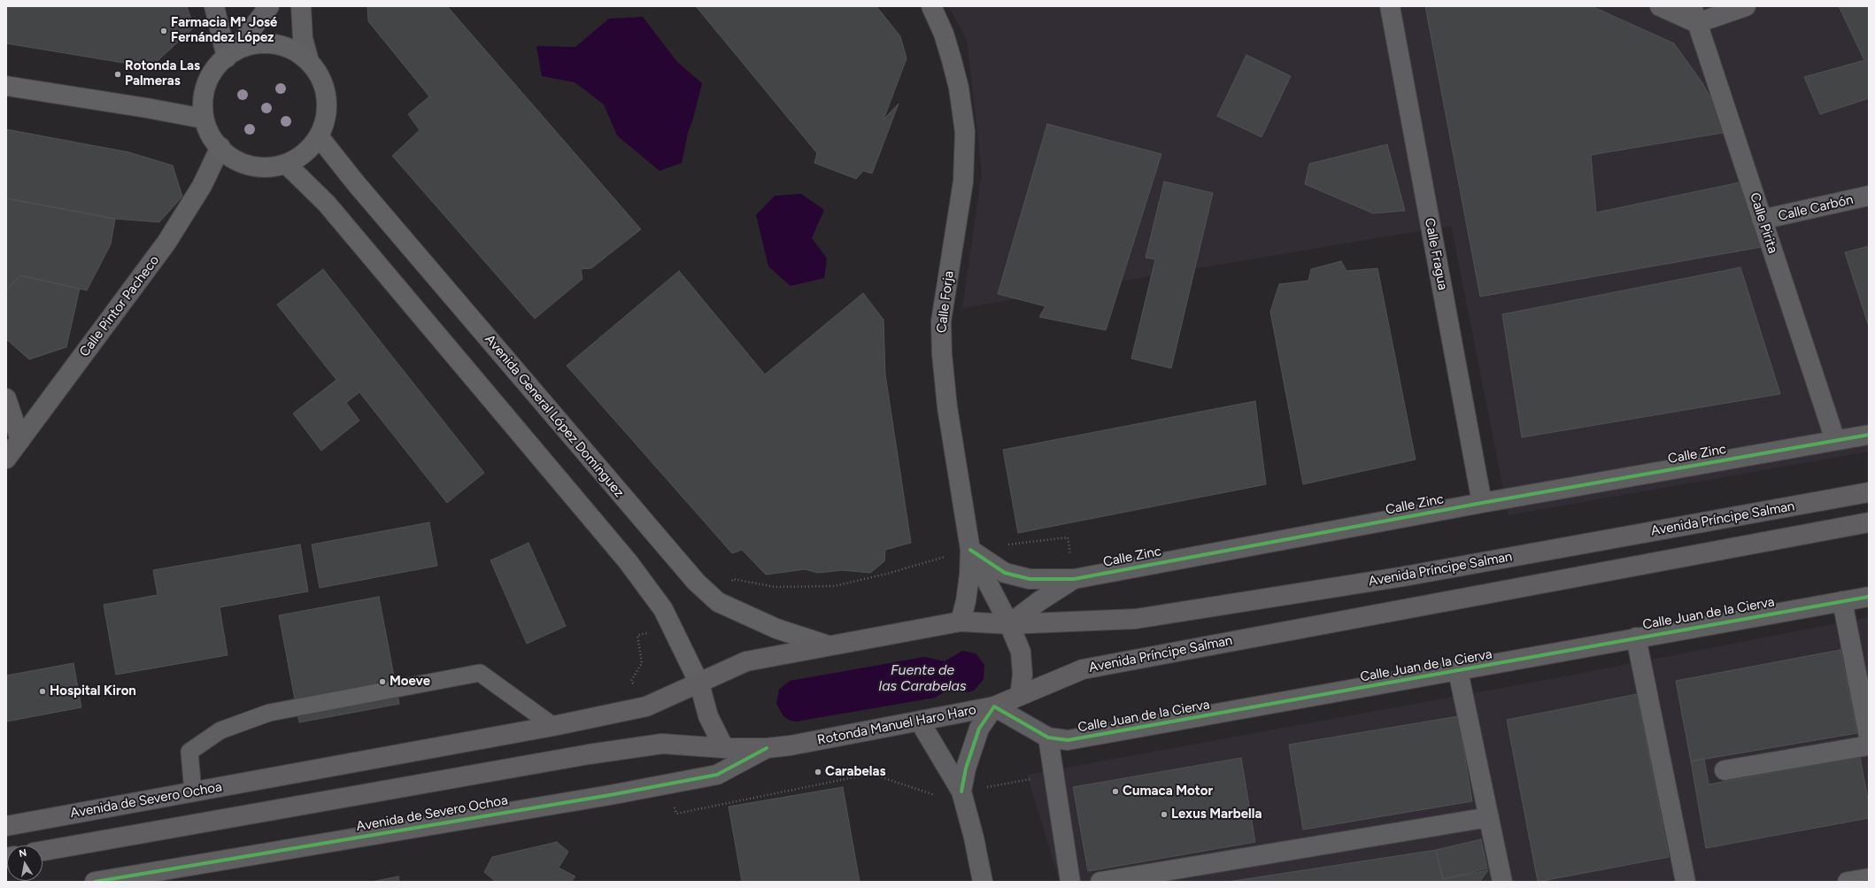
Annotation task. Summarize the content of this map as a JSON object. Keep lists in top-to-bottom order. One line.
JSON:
{"streets":{"main road":["Avenida General López Domínguez","Avenida Príncipe Salman","Rotonda Manuel Haro Haro","Avenida de Severo Ochoa"],"street":["Calle Carbón","Calle Pirita","Calle Fragua","Calle Forja","Calle Pintor Pacheco","Calle Zinc","Calle Juan de la Cierva"]},"crossings":[["Calle Carbón","Calle Pirita"],["Calle Pirita","Calle Zinc"],["Calle Fragua","Calle Zinc"],["Calle Forja","Calle Zinc"],["Calle Pintor Pacheco","Avenida General López Domínguez"],["Calle Zinc","Avenida Príncipe Salman"],["Avenida Príncipe Salman","Rotonda Manuel Haro Haro"],["Calle Juan de la Cierva","Rotonda Manuel Haro Haro"],["Rotonda Manuel Haro Haro","Avenida de Severo Ochoa"]],"water":["Fuente de las Carabelas"],"places":["Farmacia Mª José Fernández López","Rotonda Las Palmeras","Moeve","Hospital Kiron","Carabelas","Cumaca Motor","Lexus Marbella"],"north":"top"}
